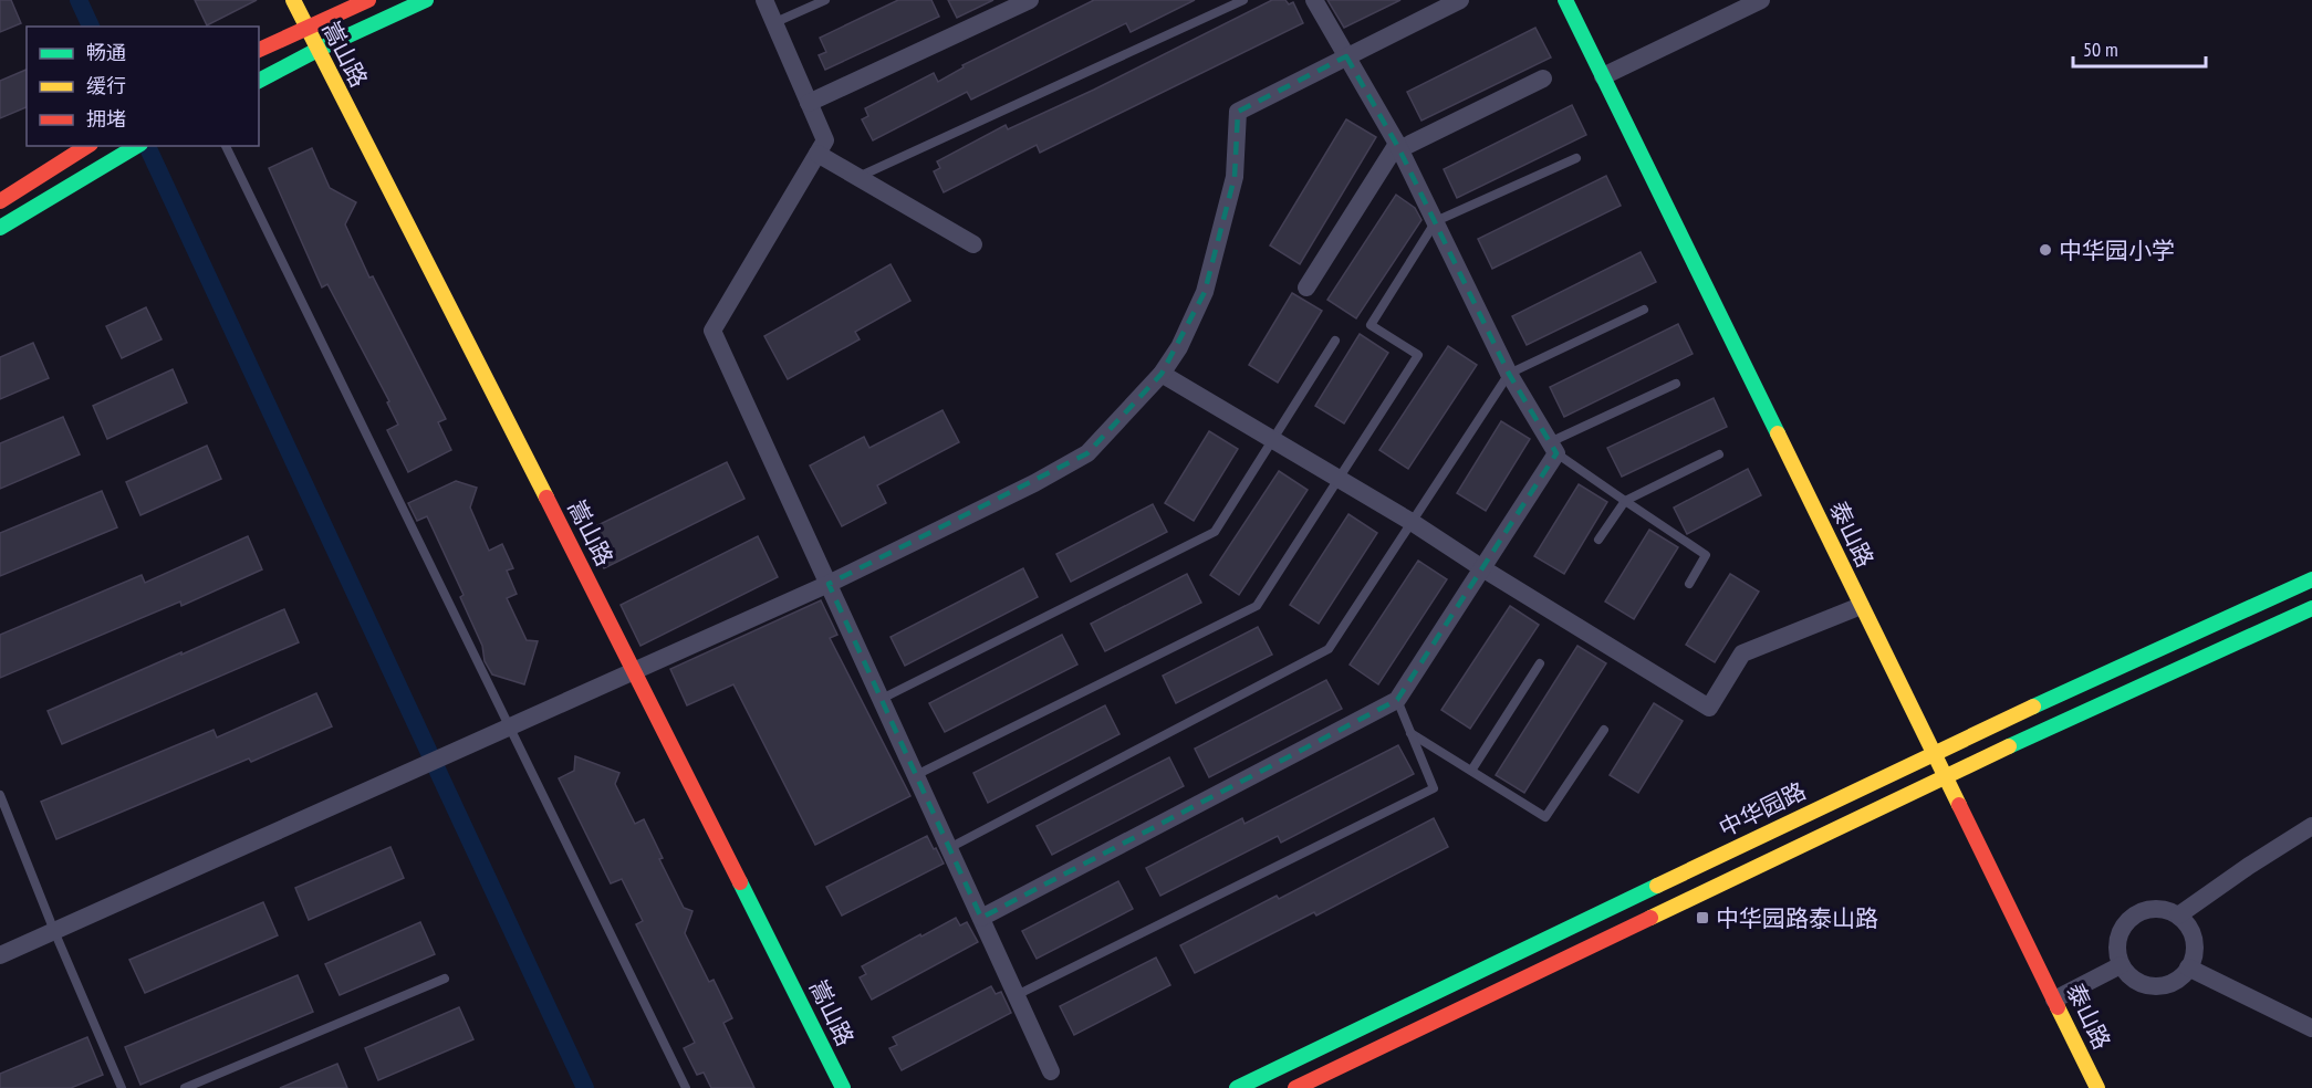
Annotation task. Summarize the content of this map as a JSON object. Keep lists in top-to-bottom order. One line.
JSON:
{"streets":{"street":["嵩山路","泰山路","中华园路"]},"crossings":[["泰山路","中华园路"]],"places":{"other":["中华园小学"],"transit":["中华园路泰山路"]},"legend":["畅通","缓行","拥堵"],"scale_bar":"50 m"}
